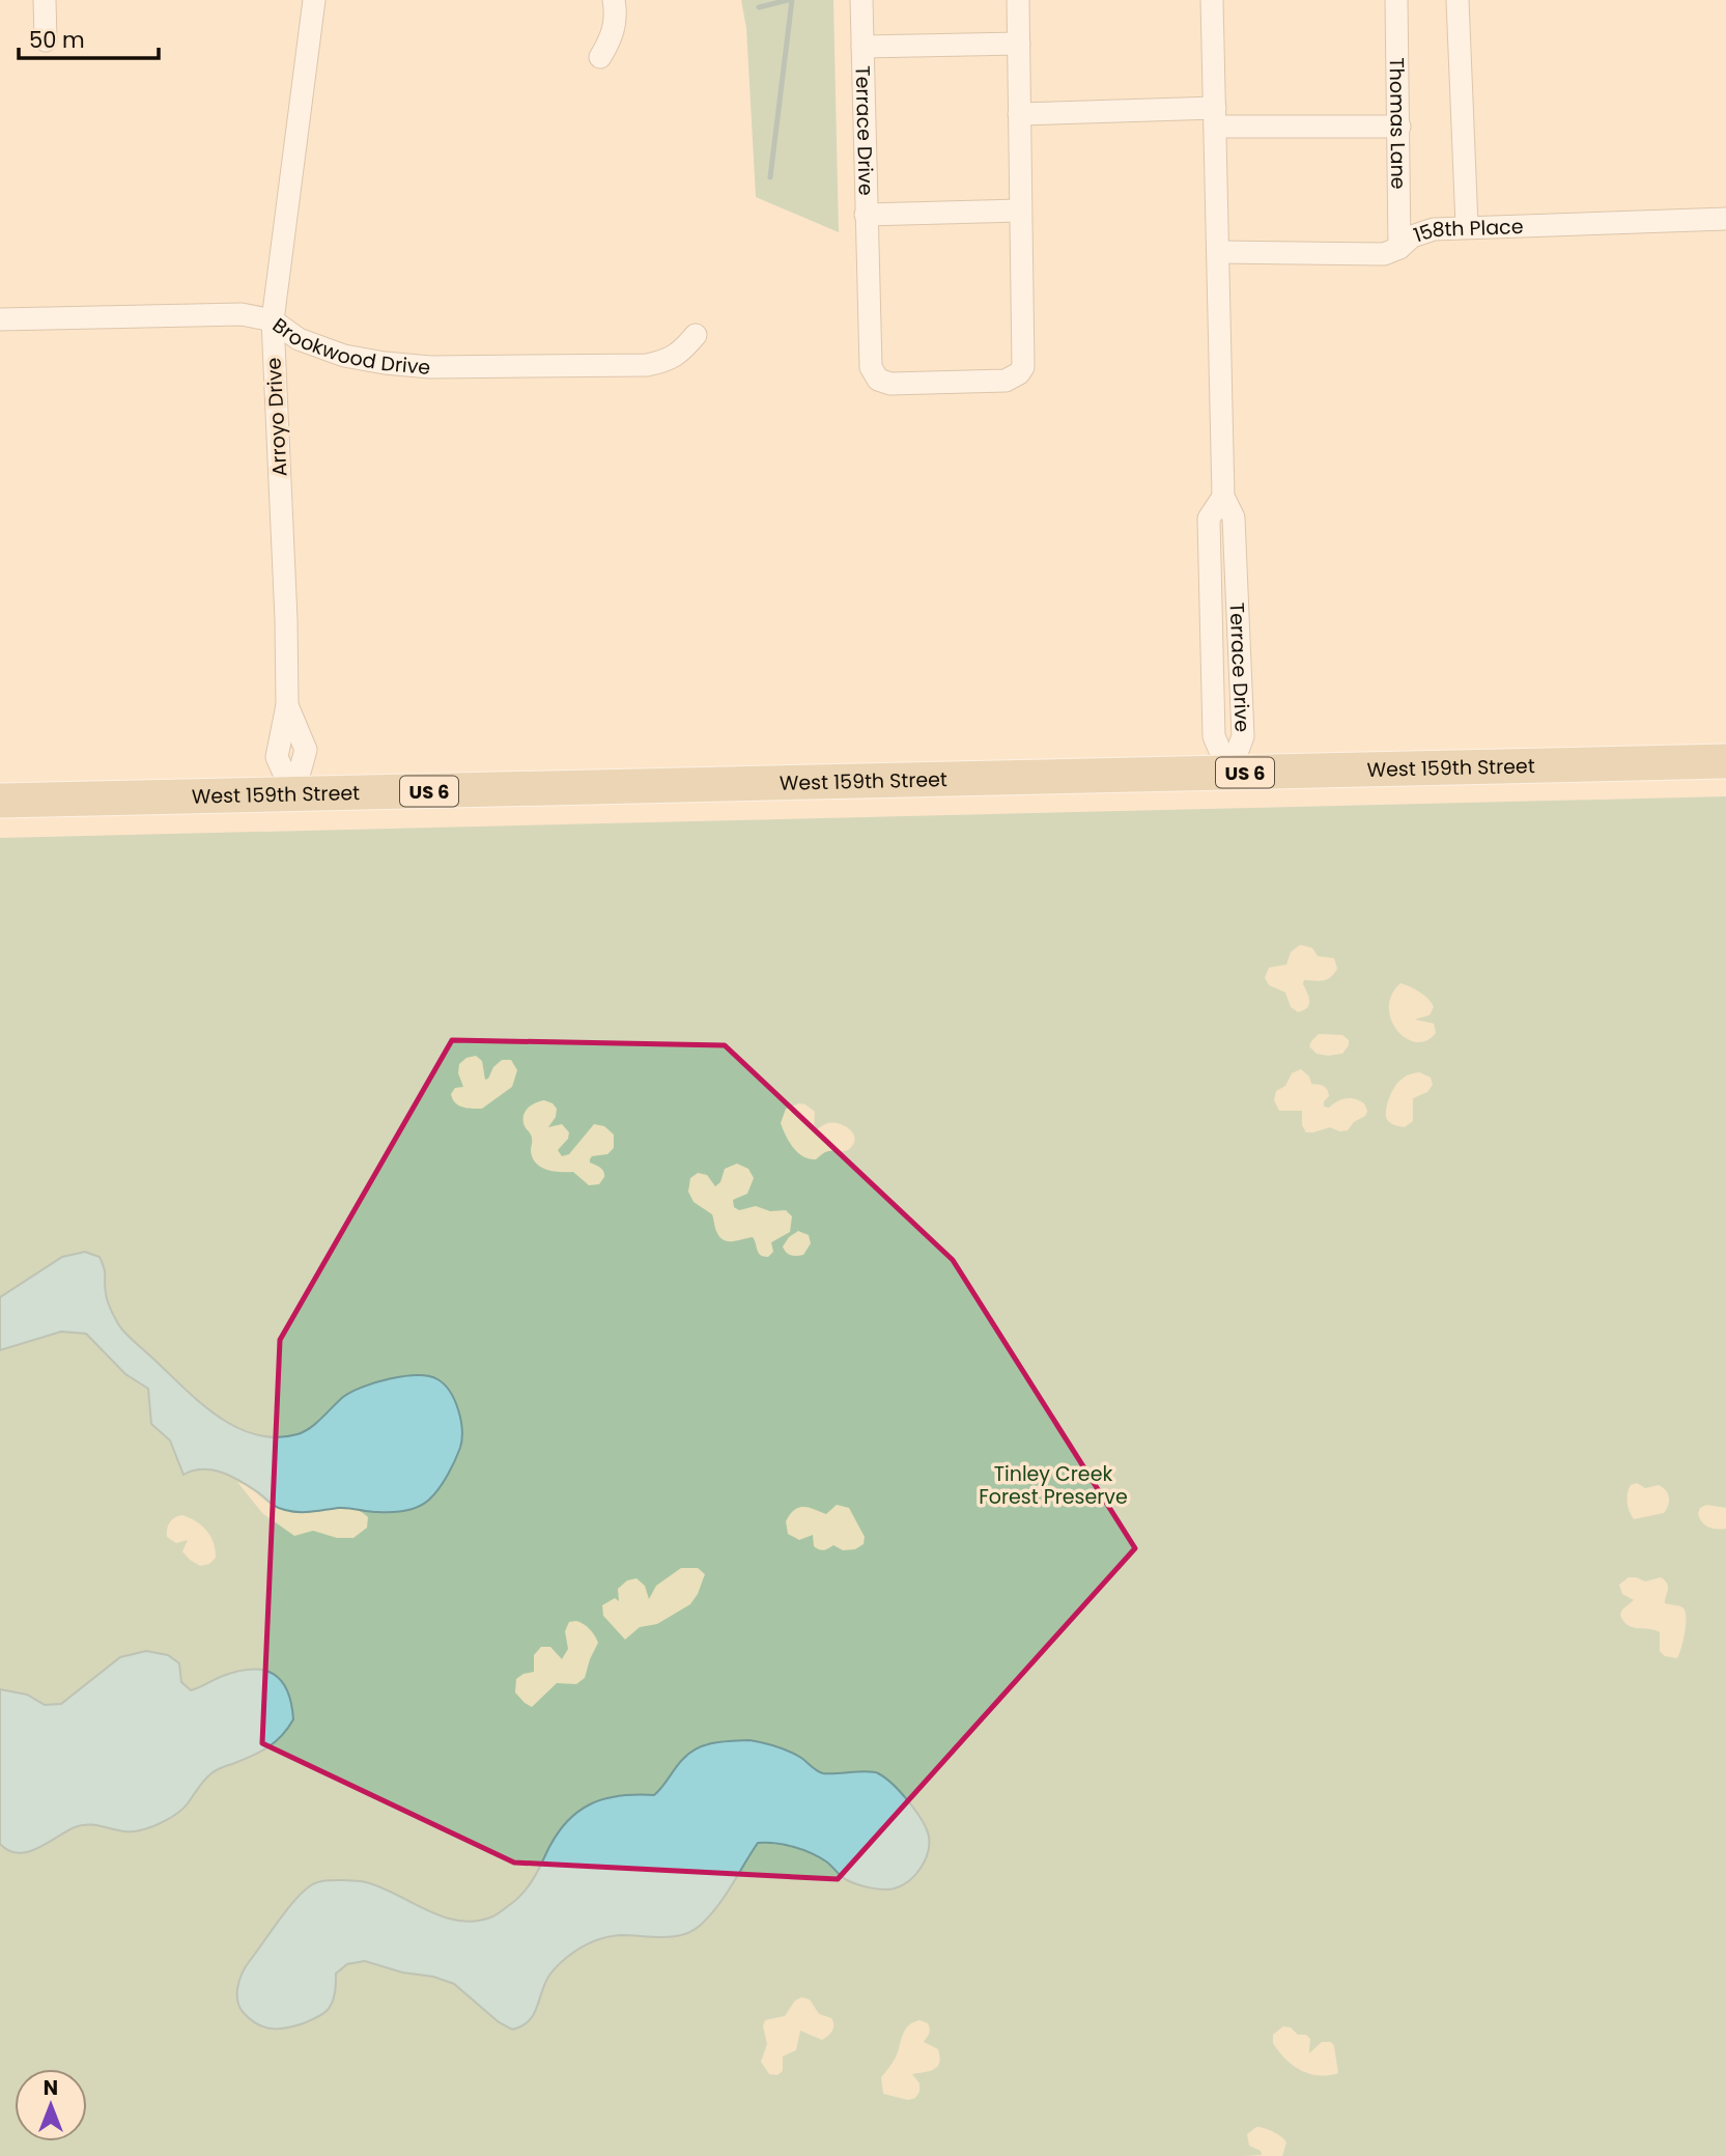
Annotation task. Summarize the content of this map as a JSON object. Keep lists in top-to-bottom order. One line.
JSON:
{"streets":{"main road":["West 159th Street","US 6"],"street":["Thomas Lane","Terrace Drive","158th Place","Brookwood Drive","Arroyo Drive"]},"crossings":[["Thomas Lane","158th Place"],["Terrace Drive","158th Place"],["Terrace Drive","West 159th Street"],["Brookwood Drive","Arroyo Drive"],["Arroyo Drive","West 159th Street"]],"parks":["Tinley Creek Forest Preserve"],"scale_bar":"50 m","north":"top"}
